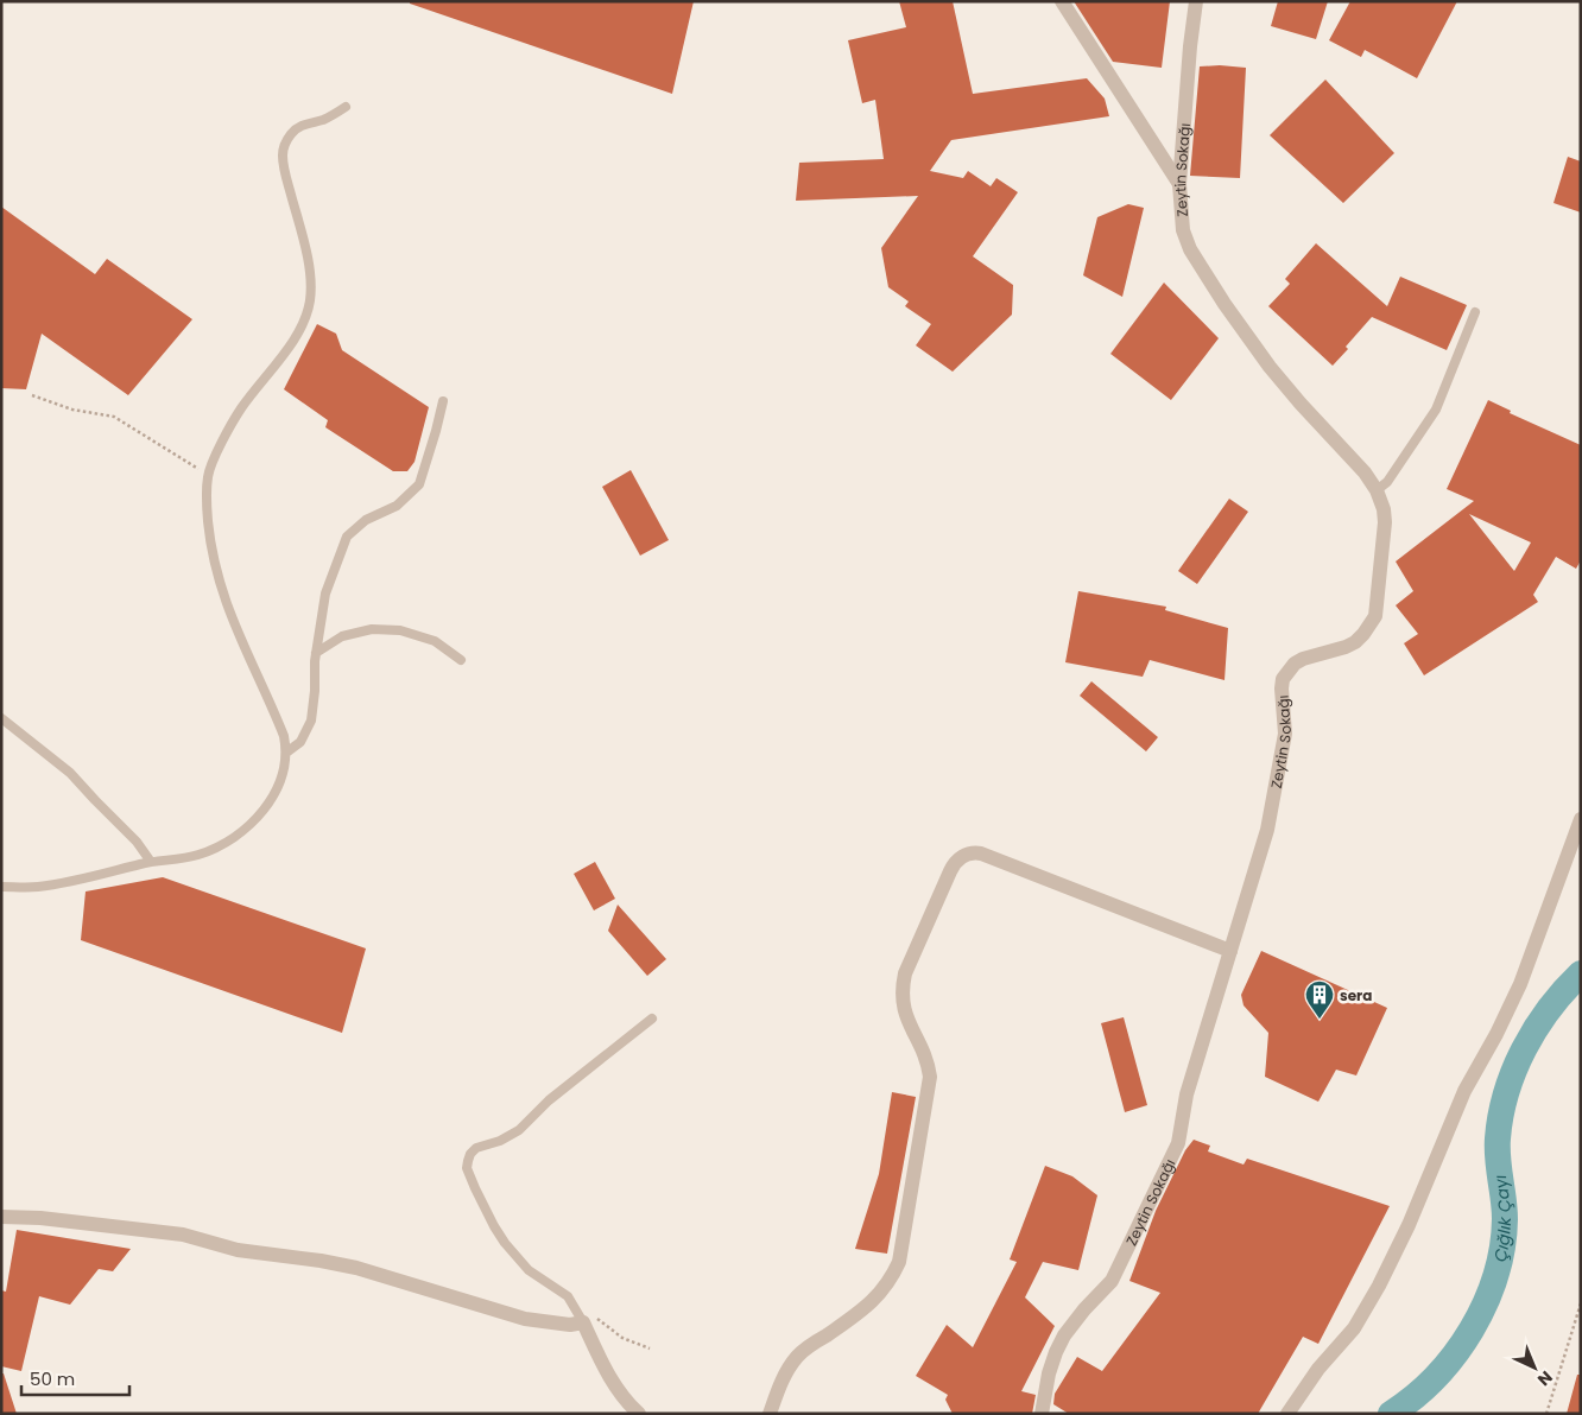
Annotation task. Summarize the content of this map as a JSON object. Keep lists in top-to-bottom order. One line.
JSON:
{"streets":{"street":["Zeytin Sokağı"]},"water":["Çığlık Çayı"],"places":{"building":["sera"]},"scale_bar":"50 m","north":"bottom right"}
